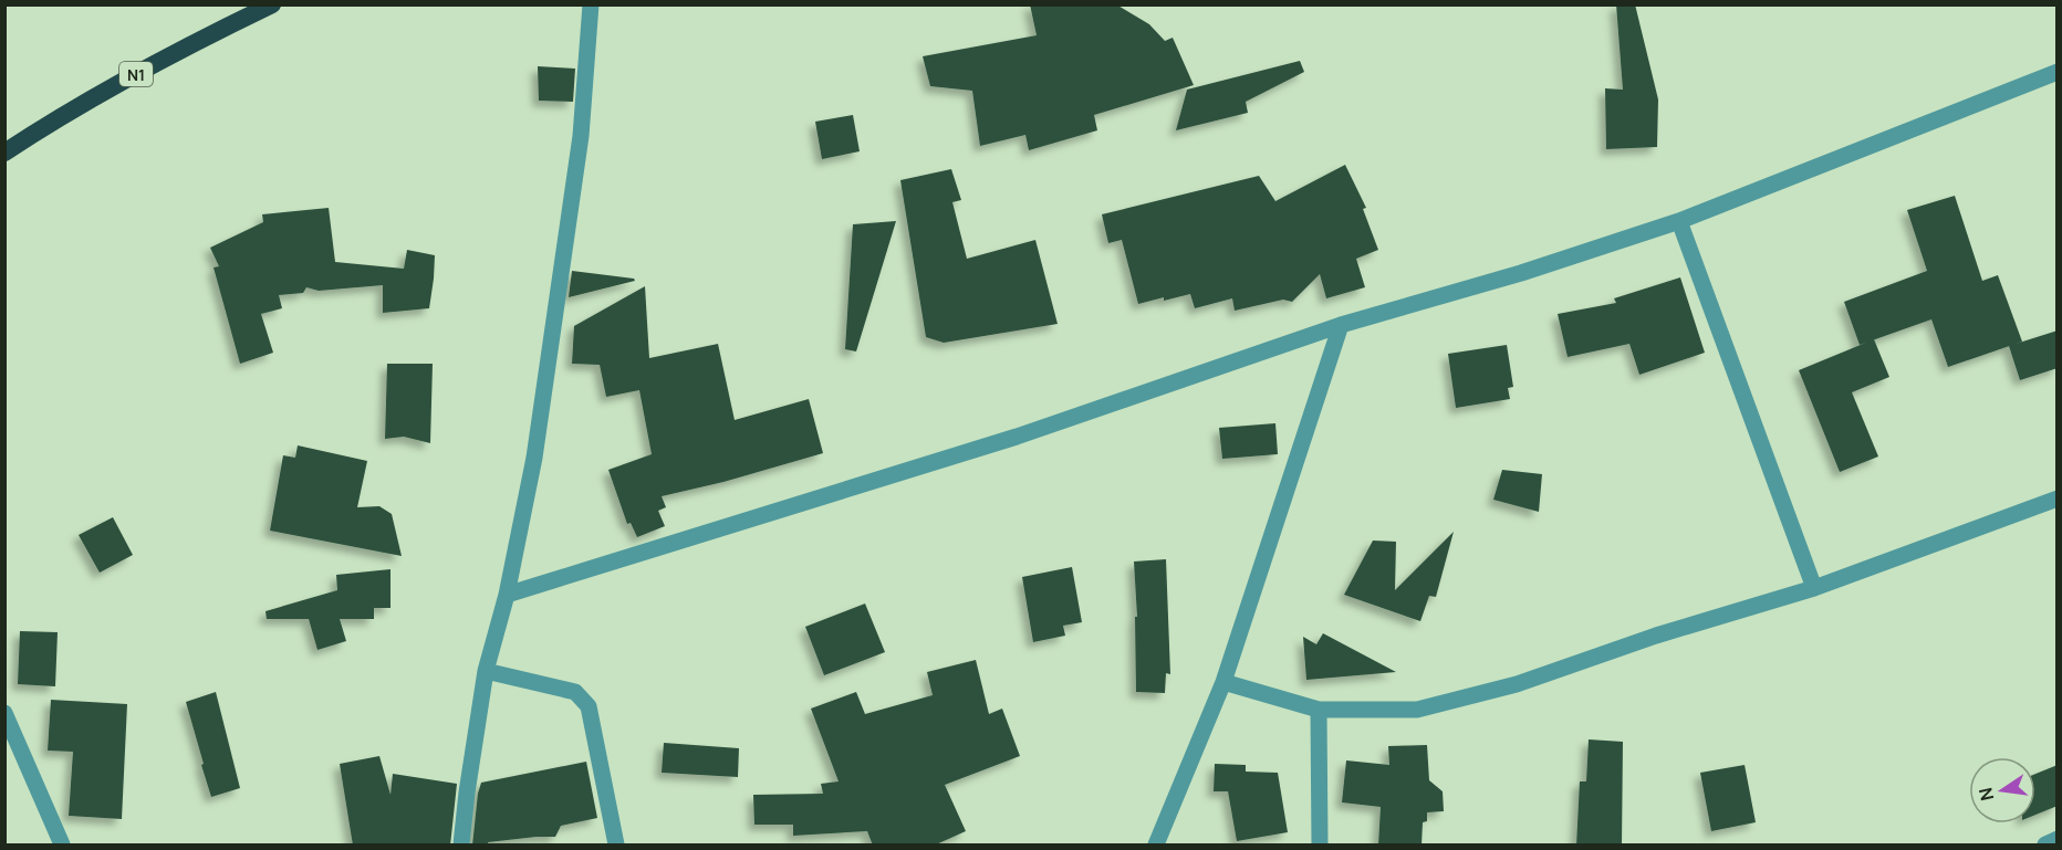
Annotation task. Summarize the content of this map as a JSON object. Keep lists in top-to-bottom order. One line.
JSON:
{"streets":{"highway":["N1"]},"north":"left"}
